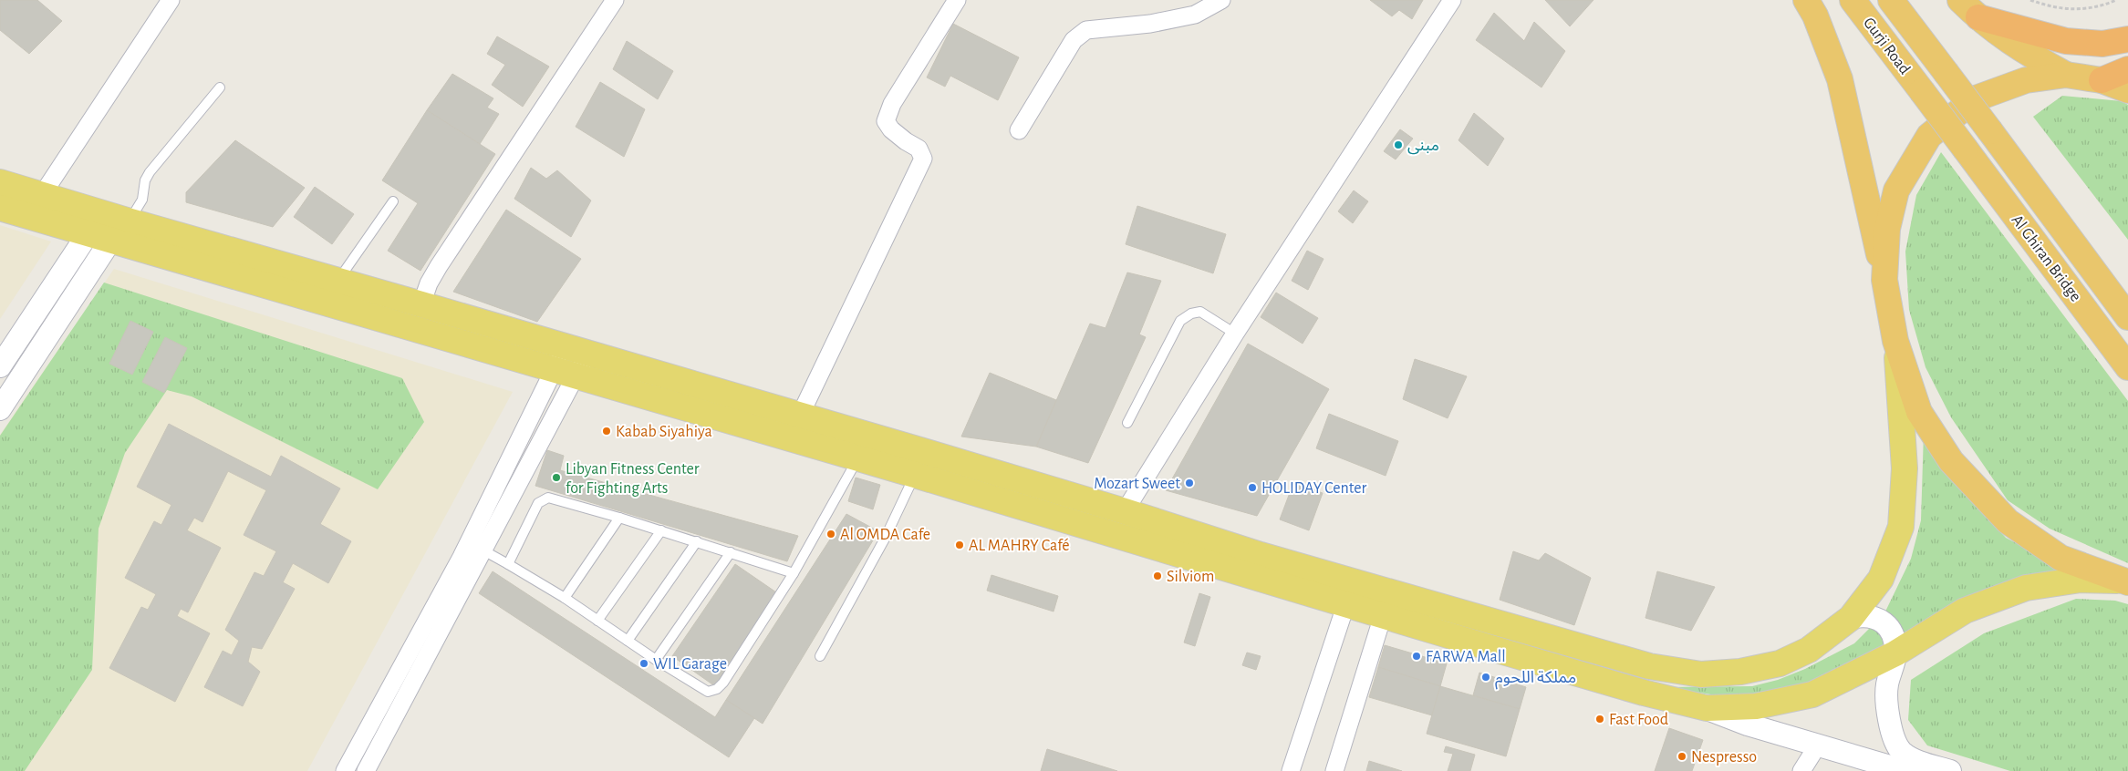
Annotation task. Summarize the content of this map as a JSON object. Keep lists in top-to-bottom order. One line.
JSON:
{"streets":{"highway":["Gurji Road","Al Ghiran Bridge"]},"crossings":[["Gurji Road","Al Ghiran Bridge"]],"places":["مبنى","Kabab Siyahiya","Libyan Fitness Center for Fighting Arts","Mozart Sweet","HOLIDAY Center","Al OMDA Cafe","AL MAHRY Café","Silviom","FARWA Mall","WIL Garage","مملكة اللحوم","Fast Food","Nespresso"]}
